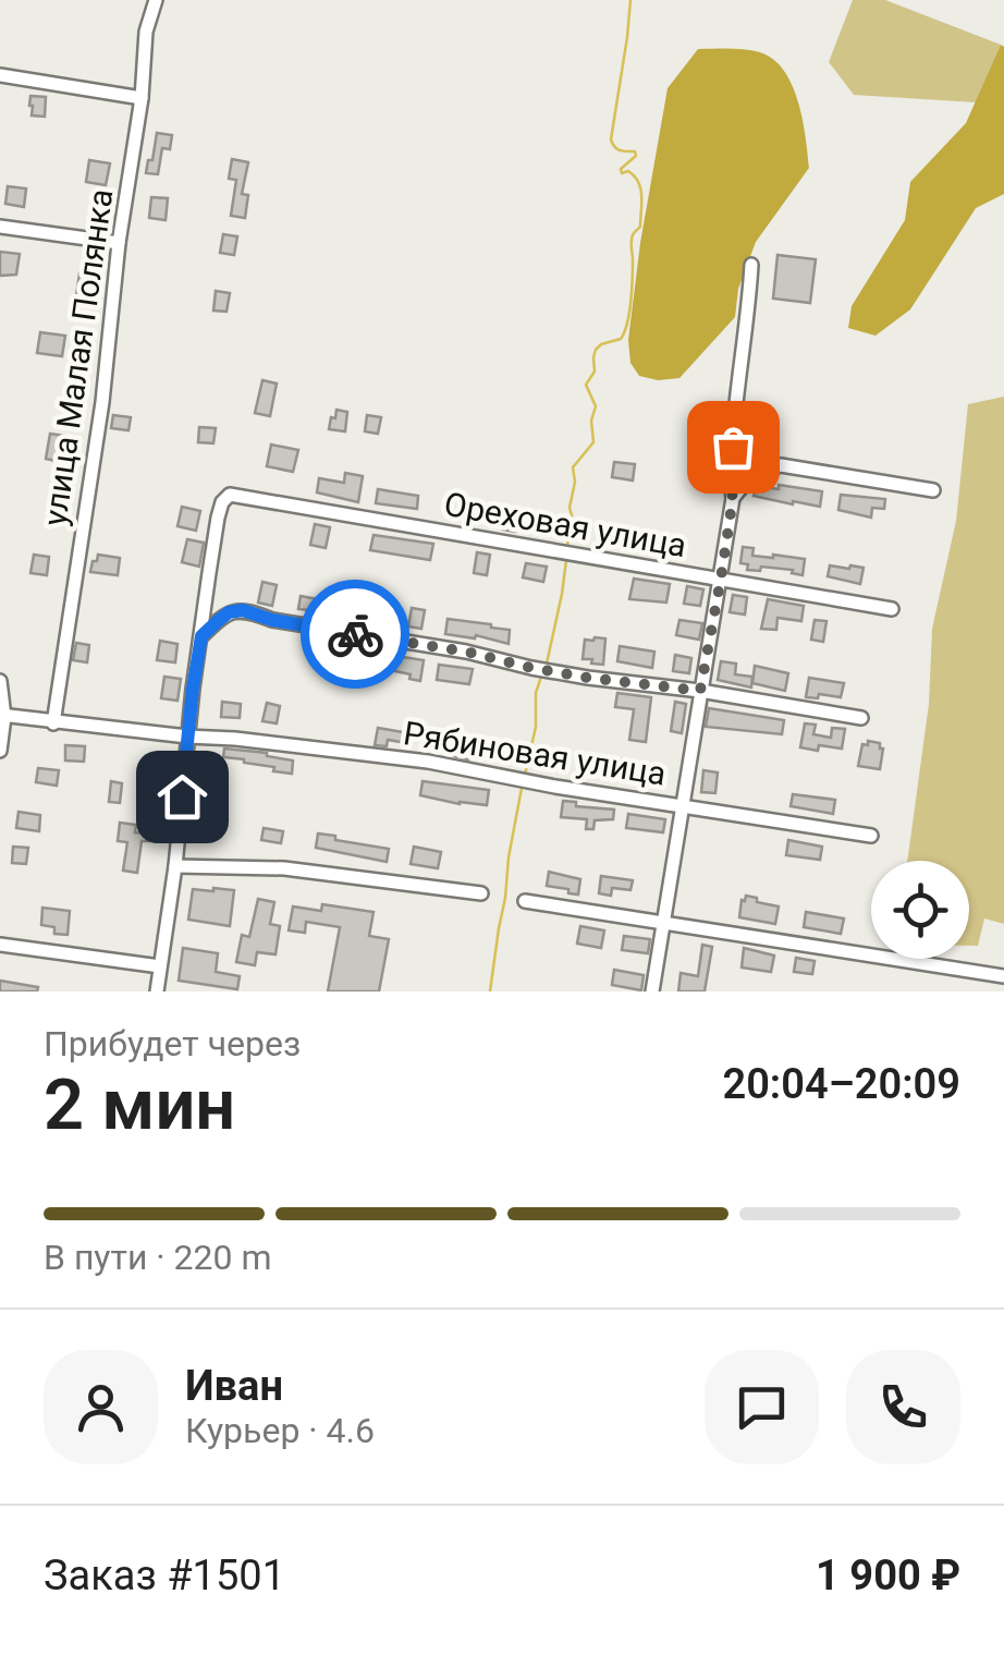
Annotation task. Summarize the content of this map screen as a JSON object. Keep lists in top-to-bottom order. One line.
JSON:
{"streets":{"street":["улица Малая Полянка","Ореховая улица","Рябиновая улица"]},"crossings":[["улица Малая Полянка","Рябиновая улица"]],"page":{"heading":["2 мин","Прибудет через","20:04–20:09"],"panel":["Иван","Курьер · 4.6","Заказ #1501","1 900 ₽"],"bar":"В пути · 220 m"}}
